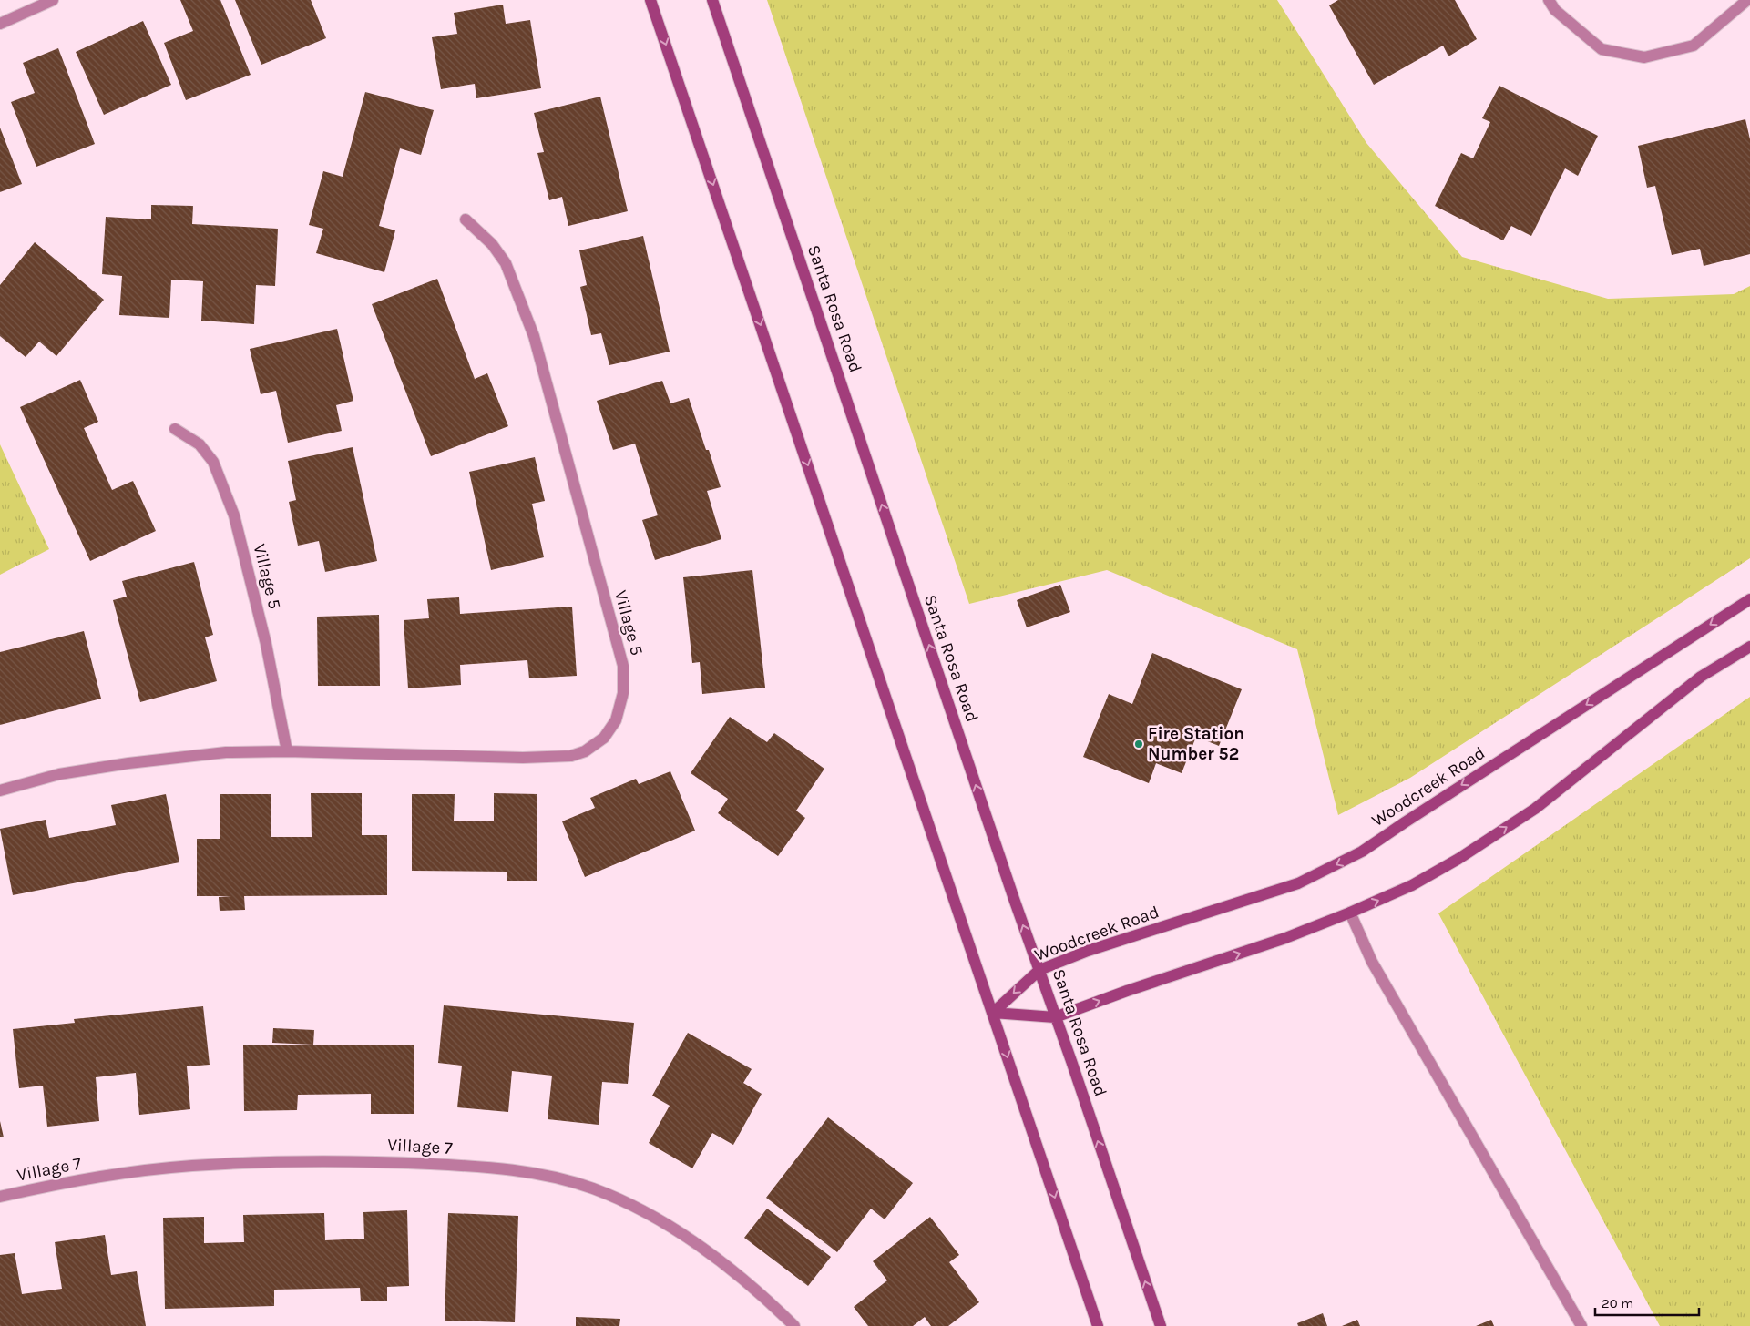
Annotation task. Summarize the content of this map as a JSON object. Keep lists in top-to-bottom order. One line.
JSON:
{"streets":{"main road":["Santa Rosa Road","Woodcreek Road"],"street":["Village 5","Village 7"]},"crossings":[["Santa Rosa Road","Woodcreek Road"]],"places":["Fire Station Number 52"],"scale_bar":"20 m"}
